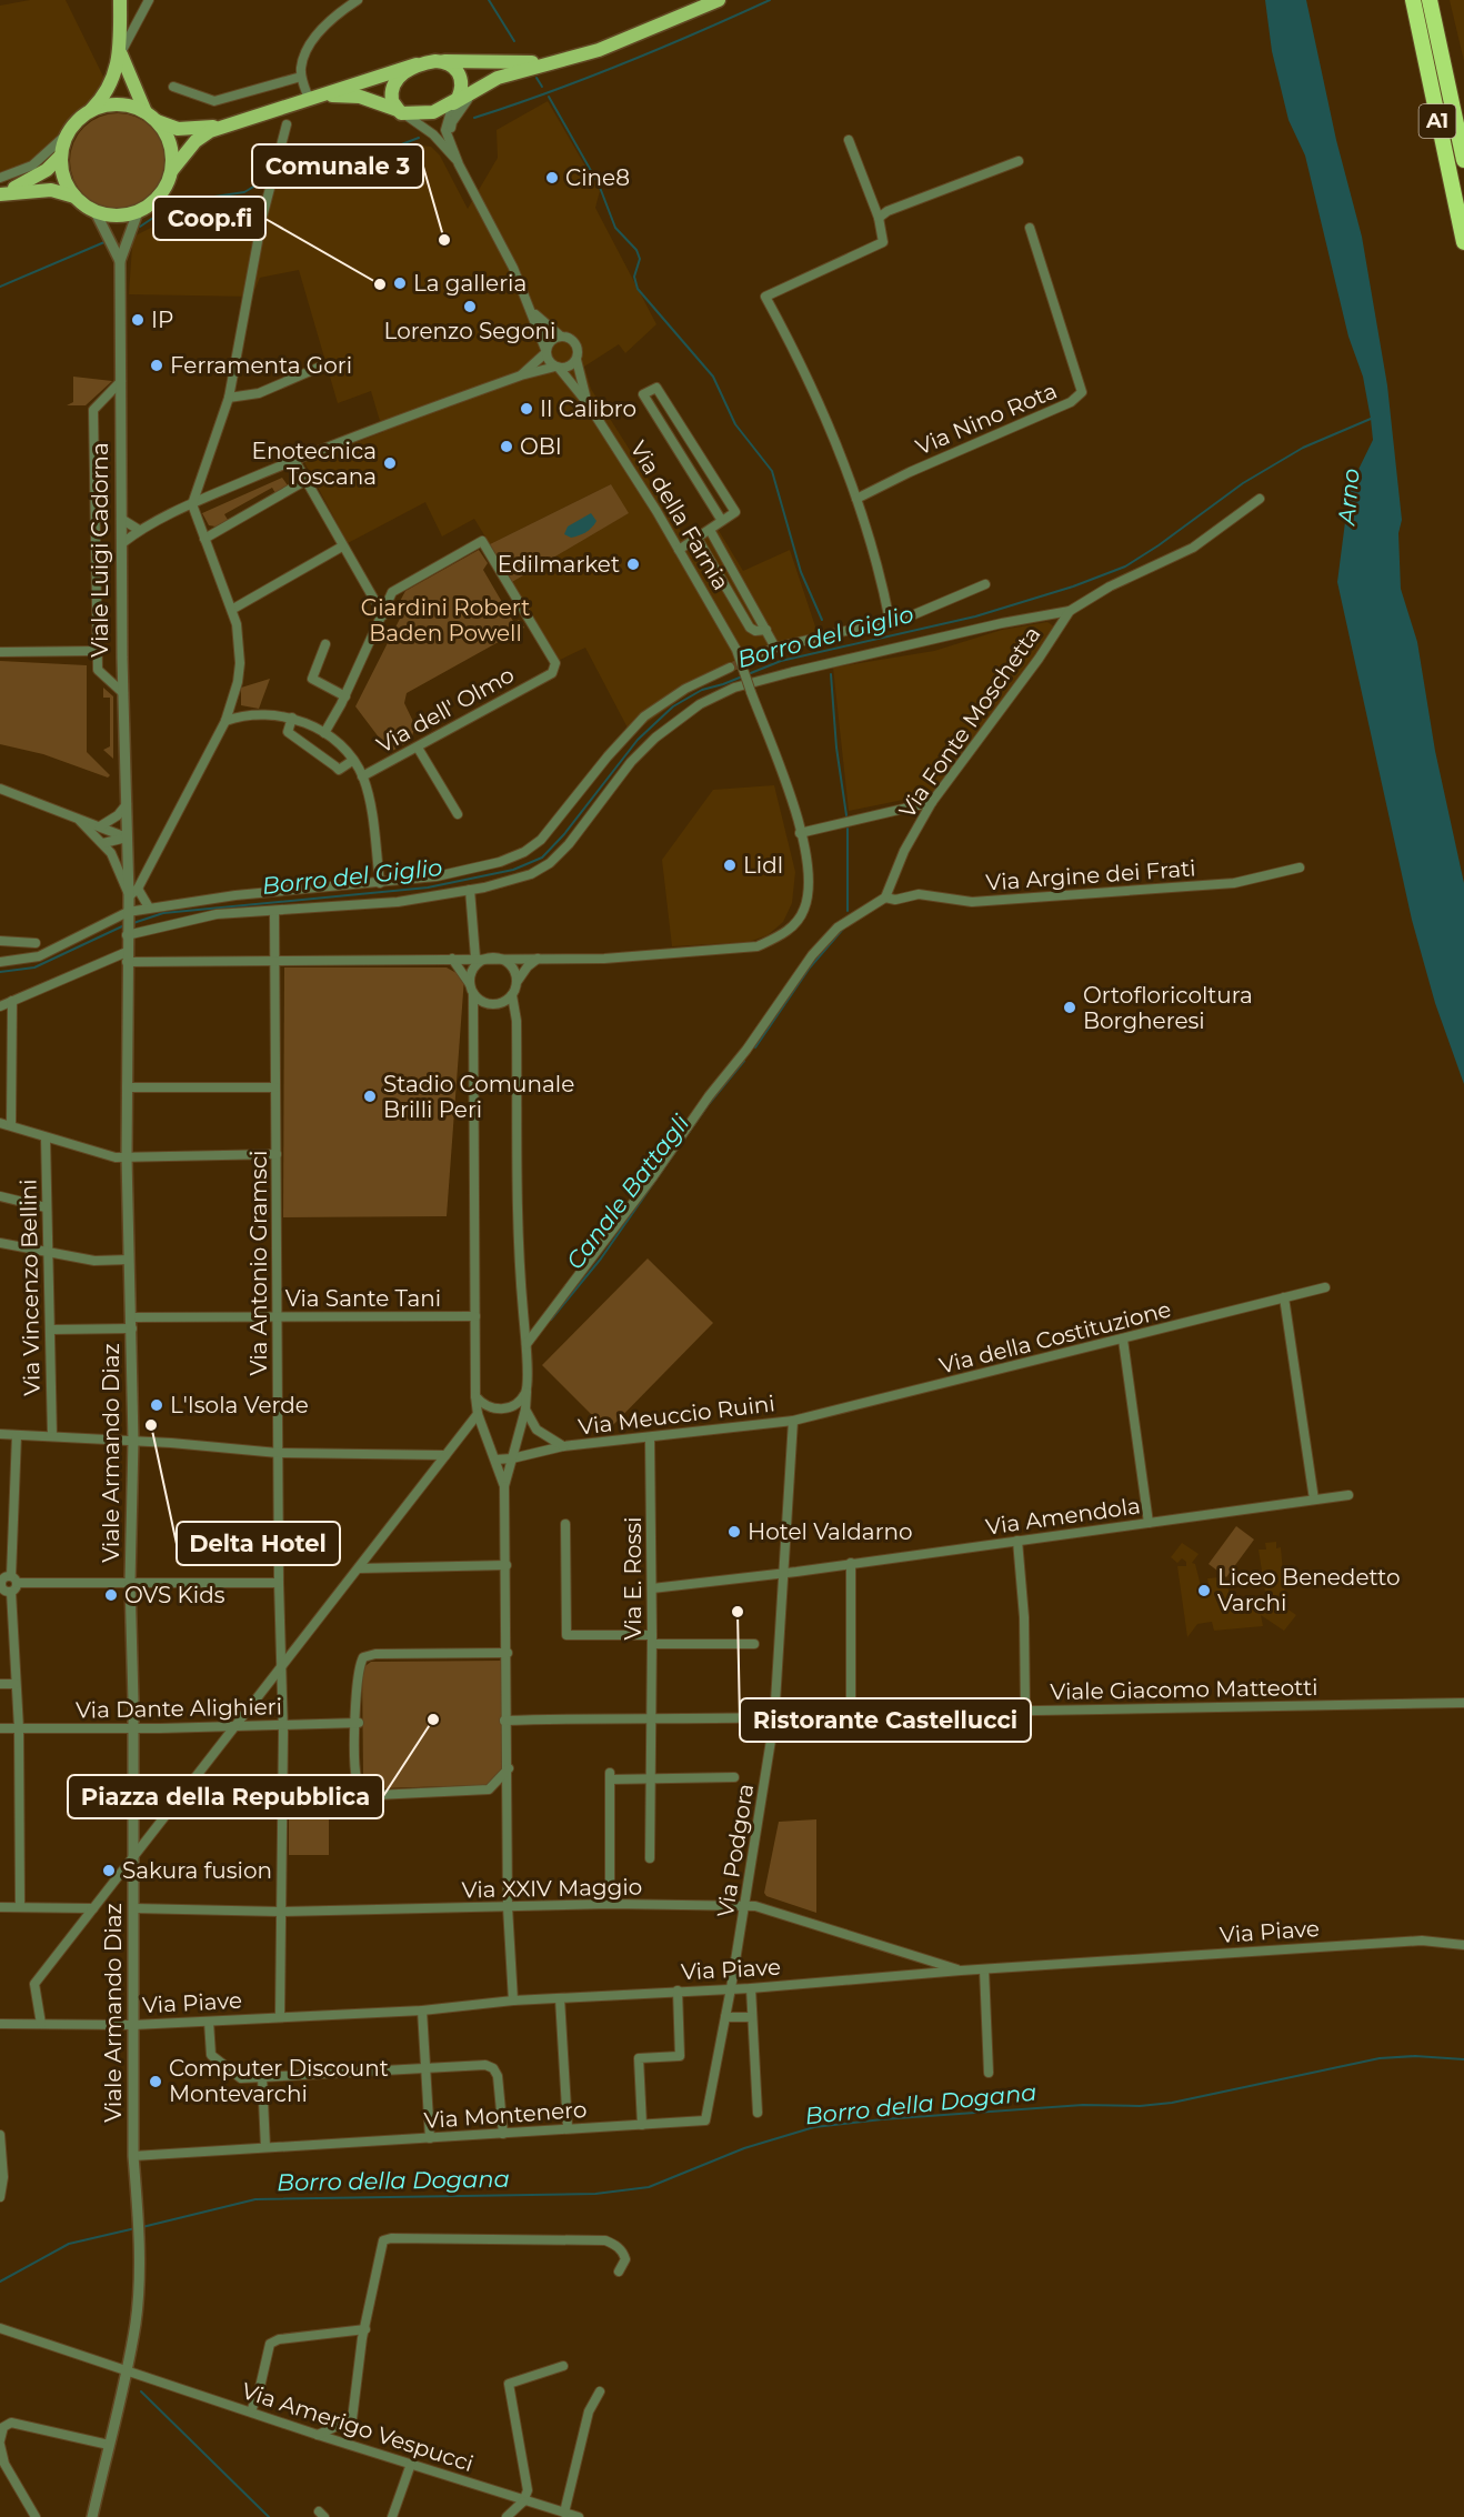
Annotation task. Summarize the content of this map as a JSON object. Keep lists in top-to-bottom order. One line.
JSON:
{"streets":{"highway":["A1"],"street":["Via Nino Rota","Via della Farnia","Viale Luigi Cadorna","Via dell' Olmo","Via Fonte Moschetta","Via Argine dei Frati","Via Antonio Gramsci","Via Vincenzo Bellini","Via Sante Tani","Via della Costituzione","Via Meuccio Ruini","Viale Armando Diaz","Via Amendola","Via E. Rossi","Viale Giacomo Matteotti","Via Dante Alighieri","Via Podgora","Via XXIV Maggio","Via Piave","Via Montenero","Via Amerigo Vespucci"]},"crossings":[["Via della Farnia","Via Antonio Gramsci"],["Via della Farnia","Viale Armando Diaz"],["Viale Luigi Cadorna","Viale Armando Diaz"],["Via Fonte Moschetta","Via Argine dei Frati"],["Via Antonio Gramsci","Via Sante Tani"],["Via Antonio Gramsci","Via Dante Alighieri"],["Via Antonio Gramsci","Via XXIV Maggio"],["Via Antonio Gramsci","Via Piave"],["Via Vincenzo Bellini","Via Sante Tani"],["Via Sante Tani","Viale Armando Diaz"],["Via della Costituzione","Via Meuccio Ruini"],["Via della Costituzione","Via Podgora"],["Via Meuccio Ruini","Via E. Rossi"],["Via Meuccio Ruini","Via Podgora"],["Viale Armando Diaz","Via Dante Alighieri"],["Viale Armando Diaz","Via XXIV Maggio"],["Viale Armando Diaz","Via Piave"],["Viale Armando Diaz","Via Montenero"],["Viale Armando Diaz","Via Amerigo Vespucci"],["Via Amendola","Via E. Rossi"],["Via Amendola","Via Podgora"],["Via E. Rossi","Viale Giacomo Matteotti"],["Viale Giacomo Matteotti","Via Podgora"],["Via Podgora","Via XXIV Maggio"],["Via Podgora","Via Piave"],["Via Podgora","Via Montenero"],["Via XXIV Maggio","Via Piave"],["Via Piave","Via Montenero"]],"water":["Arno","Borro del Giglio","Canale Battagli","Borro della Dogana"],"parks":["Giardini Robert Baden Powell"],"places":["Cine8","Comunale 3","La galleria","Coop.fi","Lorenzo Segoni","IP","Ferramenta Gori","Il Calibro","OBI","Enotecnica Toscana","Edilmarket","Lidl","Ortofloricoltura Borgheresi","Stadio Comunale Brilli Peri","L'Isola Verde","Delta Hotel","Hotel Valdarno","Liceo Benedetto Varchi","OVS Kids","Ristorante Castellucci","Piazza della Repubblica","Sakura fusion","Computer Discount Montevarchi"]}
